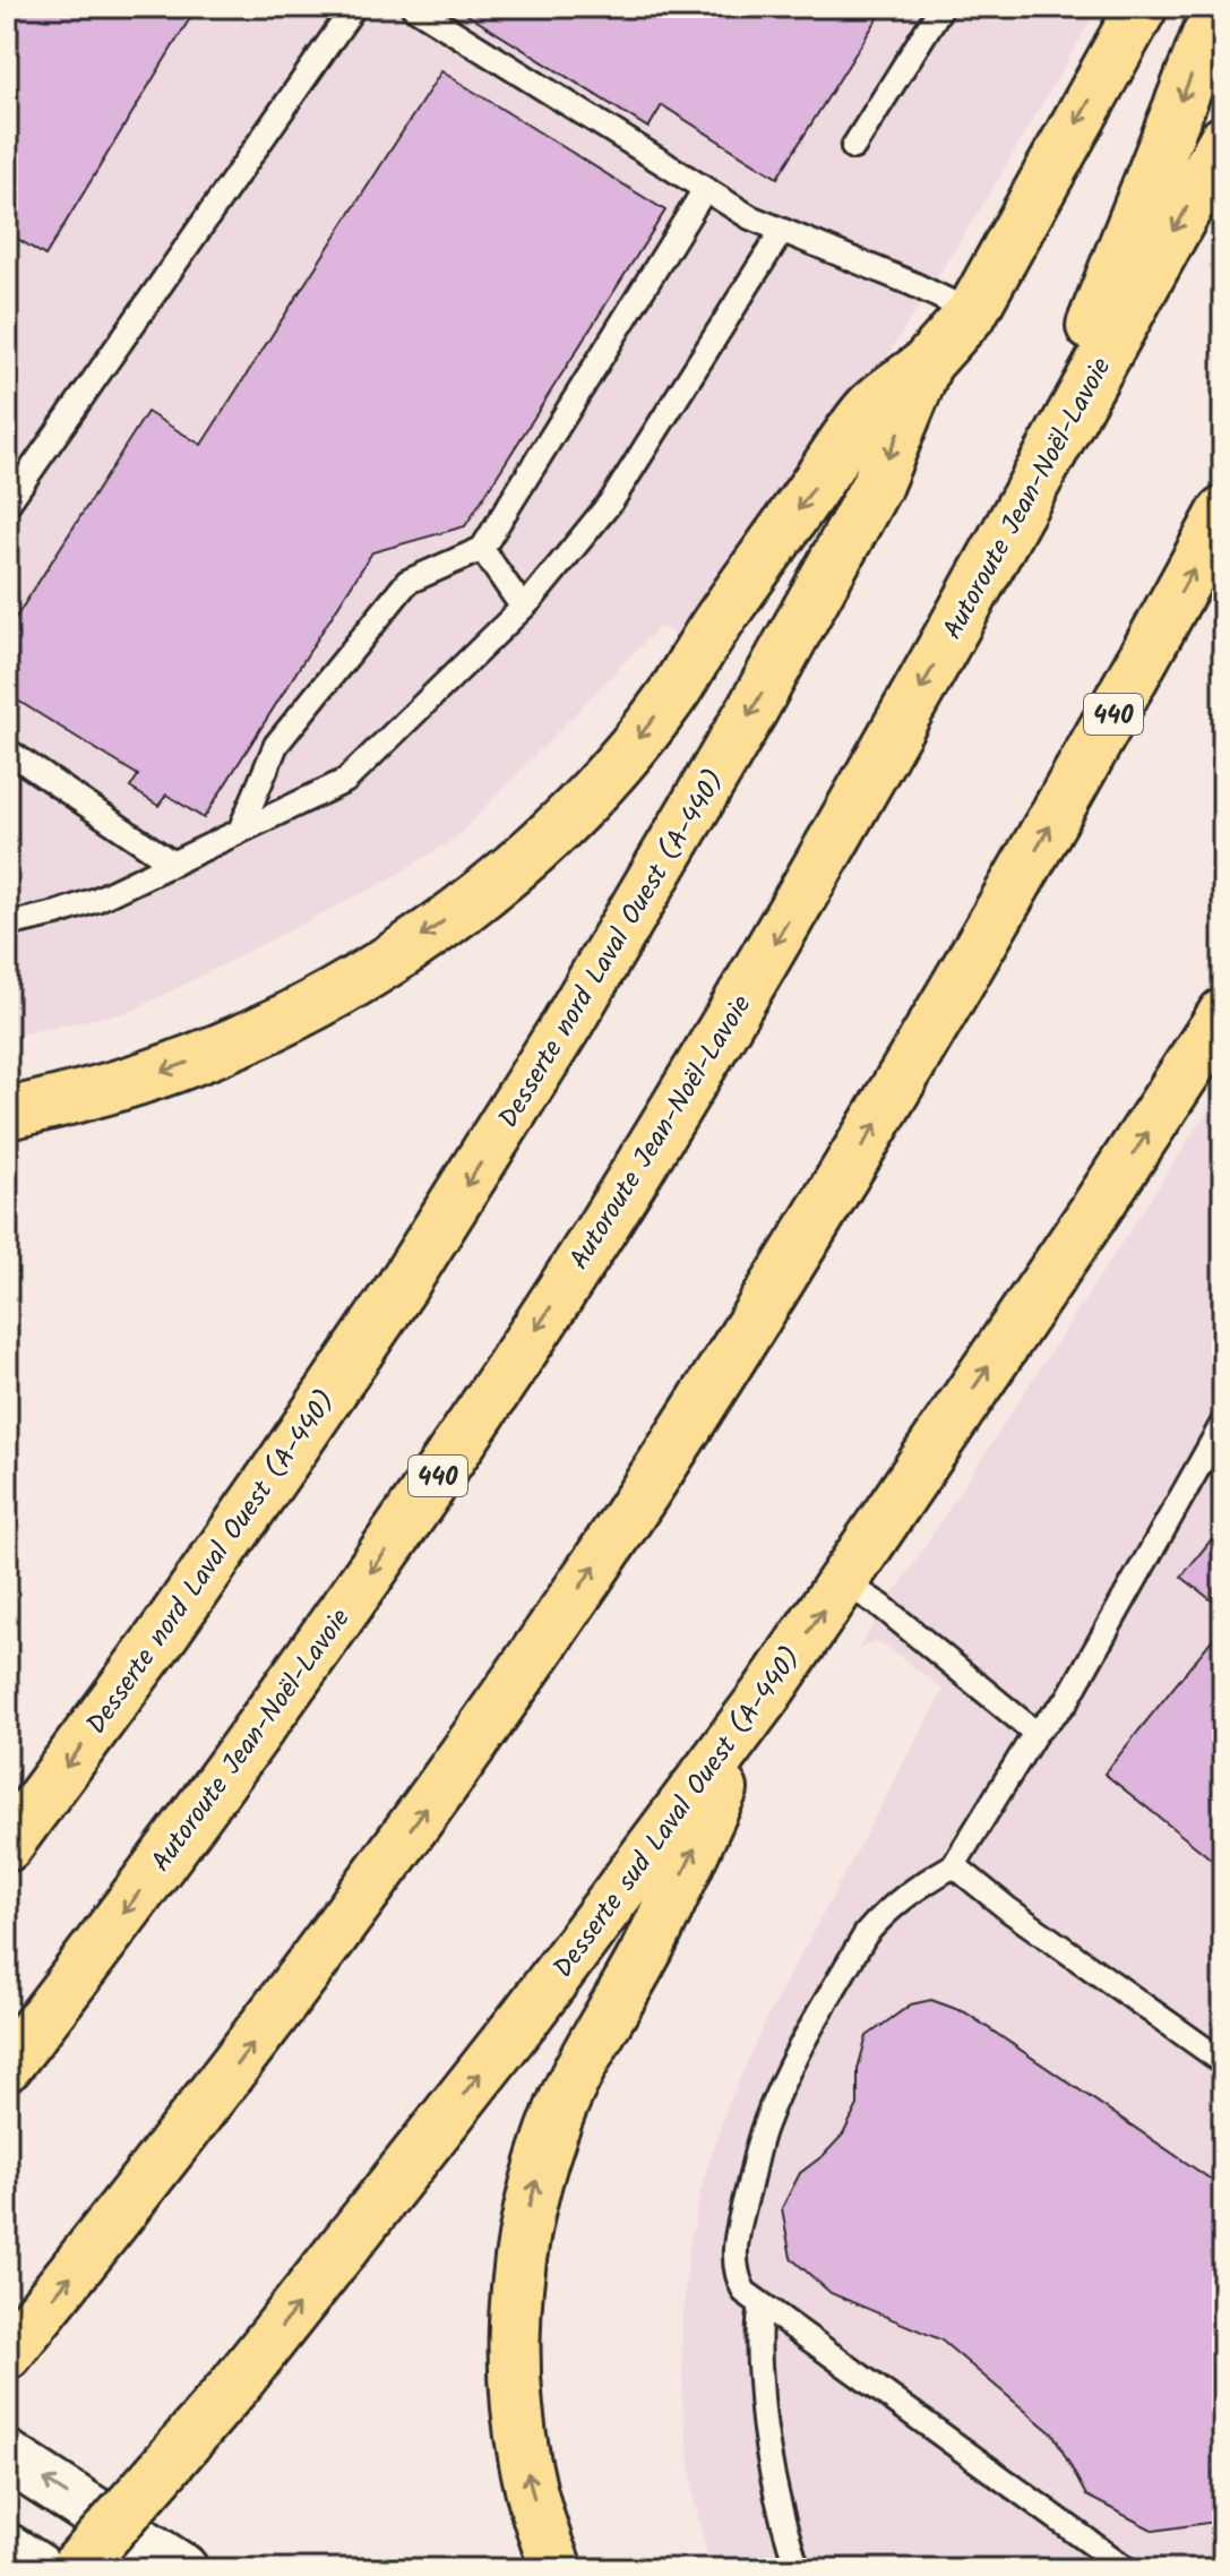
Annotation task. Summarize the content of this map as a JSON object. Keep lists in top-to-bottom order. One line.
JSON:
{"streets":{"main road":["Autoroute Jean-Noël-Lavoie","440","Desserte nord Laval Ouest (A-440)","Desserte sud Laval Ouest (A-440)"]}}
